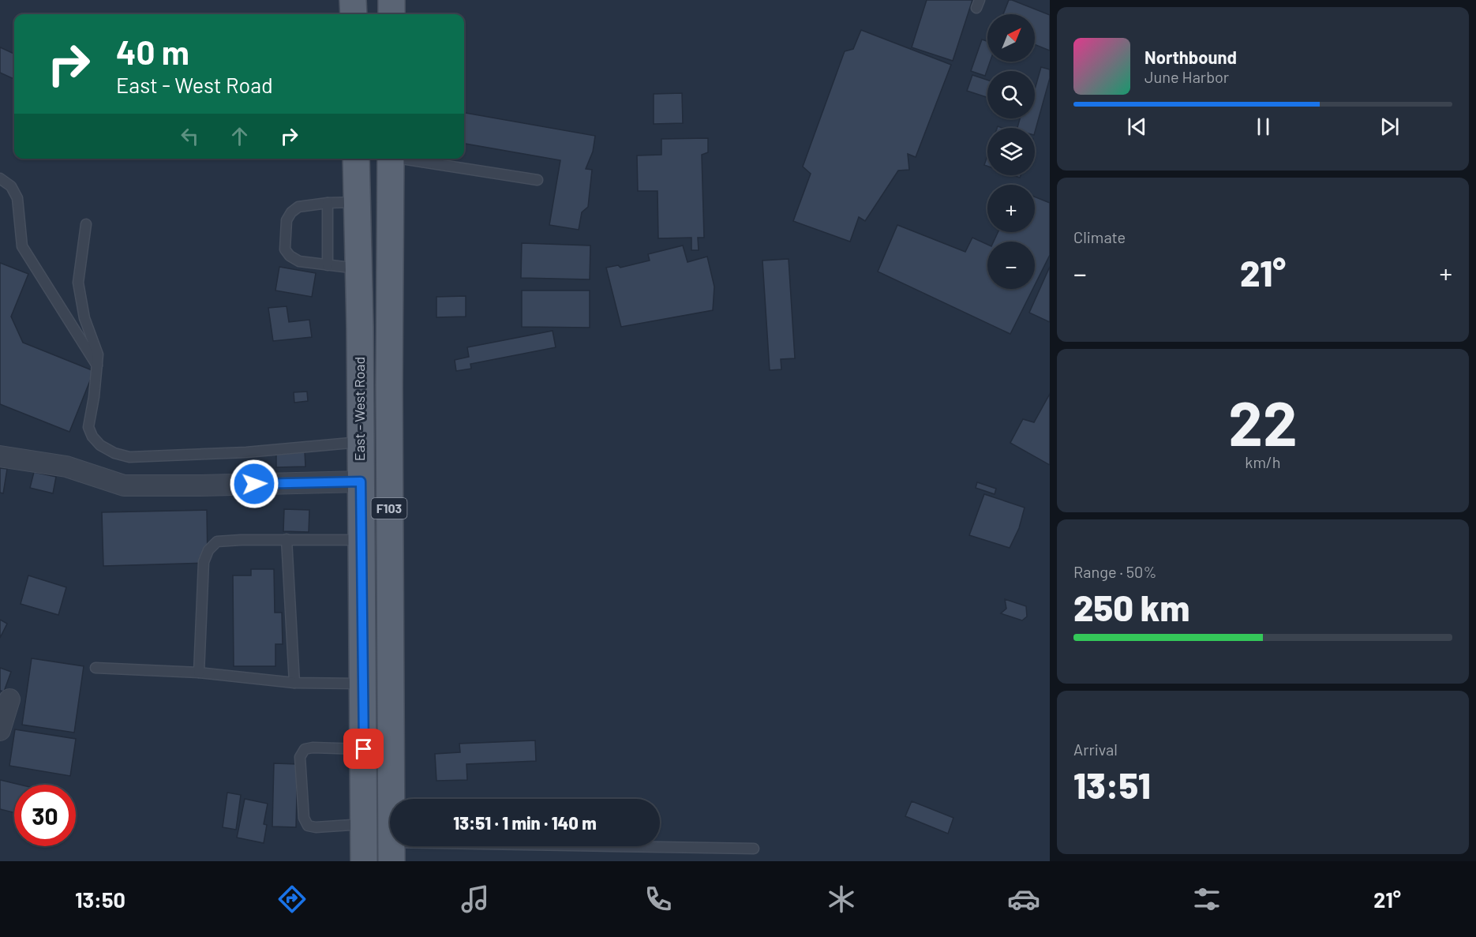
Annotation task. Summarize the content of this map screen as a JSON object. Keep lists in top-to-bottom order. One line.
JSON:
{"streets":{"main road":["East - West Road","F103"]},"north":"top right","page":{"map_buttons":["+","−"],"turn":["40 m","East - West Road"],"song":["Northbound","June Harbor"],"tile":["Climate",["22","km/h"],["Range · 50%","250 km"],["Arrival","13:51"]],"heat":["−","21°","+"],"limit":"30","trip":"13:51 · 1 min · 140 m","tabs":["13:50","21°"]}}
